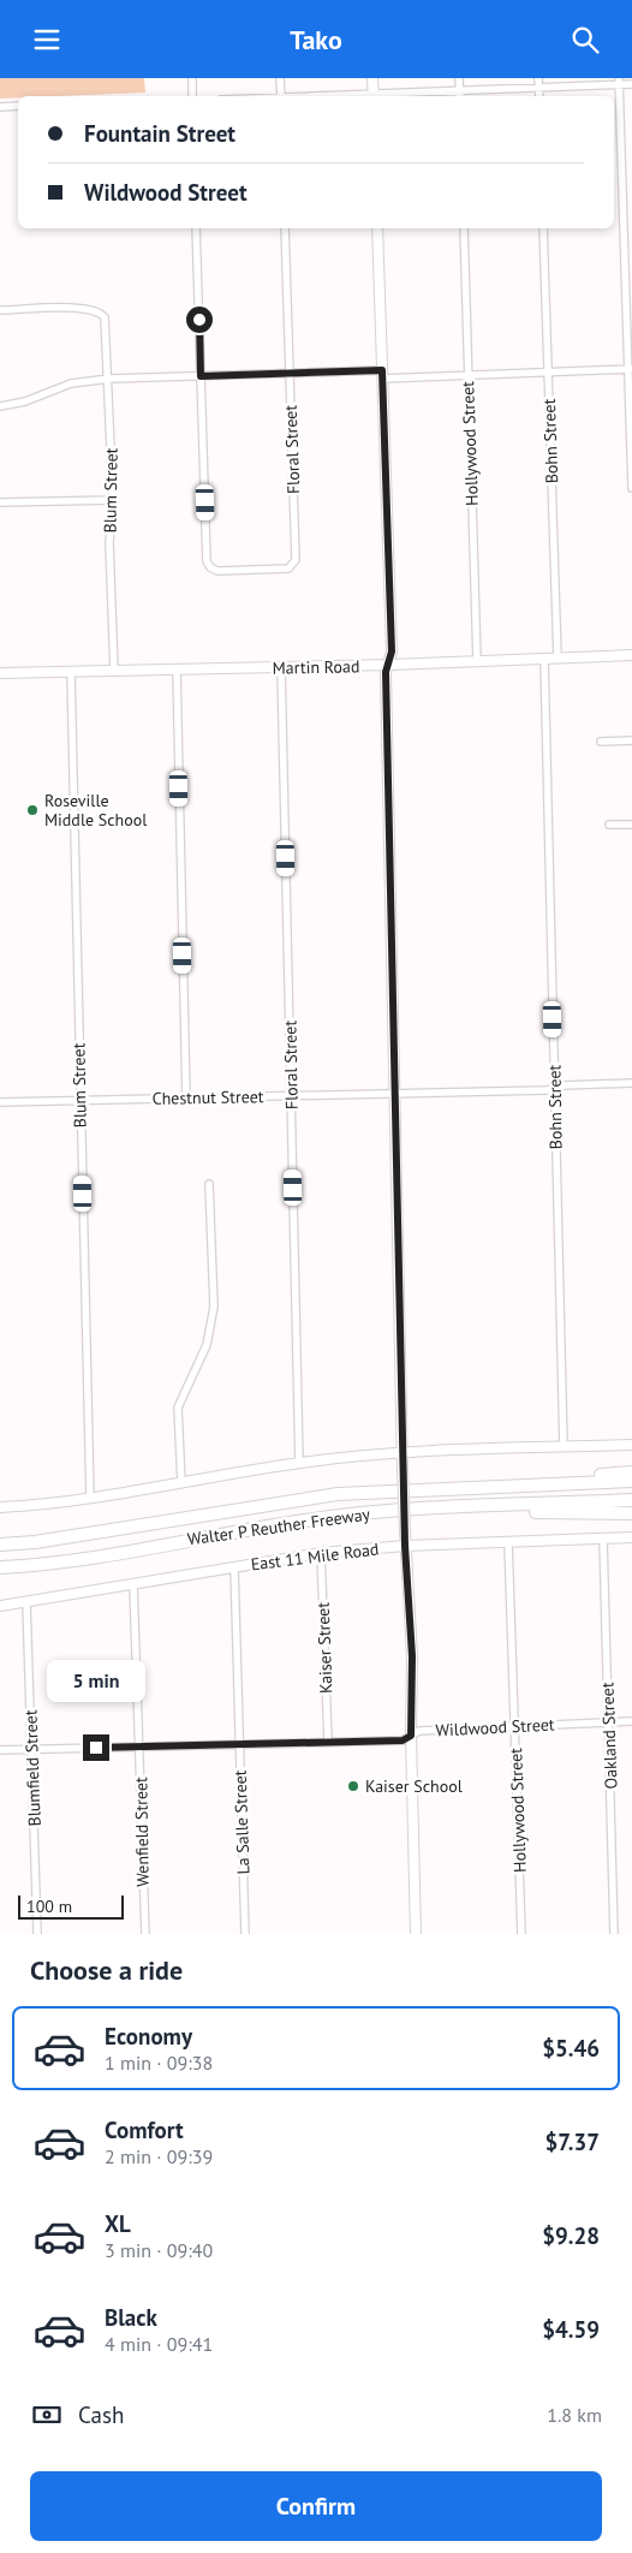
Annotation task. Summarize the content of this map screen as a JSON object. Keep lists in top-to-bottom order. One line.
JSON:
{"streets":{"highway":["Walter P Reuther Freeway"],"street":["Bohn Street","Hollywood Street","Floral Street","Blum Street","Martin Road","Chestnut Street","East 11 Mile Road","Kaiser Street","Wildwood Street","Oakland Street","Blumfield Street","La Salle Street","Wenfield Street"]},"crossings":[["Bohn Street","Martin Road"],["Bohn Street","Chestnut Street"],["Hollywood Street","Martin Road"],["Hollywood Street","East 11 Mile Road"],["Hollywood Street","Wildwood Street"],["Floral Street","Martin Road"],["Floral Street","Chestnut Street"],["Blum Street","Martin Road"],["Blum Street","Chestnut Street"],["East 11 Mile Road","Kaiser Street"],["East 11 Mile Road","Oakland Street"],["East 11 Mile Road","Blumfield Street"],["East 11 Mile Road","La Salle Street"],["East 11 Mile Road","Wenfield Street"],["Kaiser Street","Wildwood Street"],["Wildwood Street","Oakland Street"],["Wildwood Street","Blumfield Street"],["Wildwood Street","La Salle Street"],["Wildwood Street","Wenfield Street"]],"places":["Roseville Middle School","Kaiser School"],"scale_bar":"100 m","page":{"header":"Tako","banner":["Fountain Street","Wildwood Street"],"bubble":"5 min","scale":"100 m","heading":"Choose a ride","list":[{"name":"Economy","note":"1 min · 09:38","value":"$5.46"},{"name":"Comfort","note":"2 min · 09:39","value":"$7.37"},{"name":"XL","note":"3 min · 09:40","value":"$9.28"},{"name":"Black","note":"4 min · 09:41","value":"$4.59"}],"pay":["Cash","1.8 km"],"buttons":"Confirm"}}
